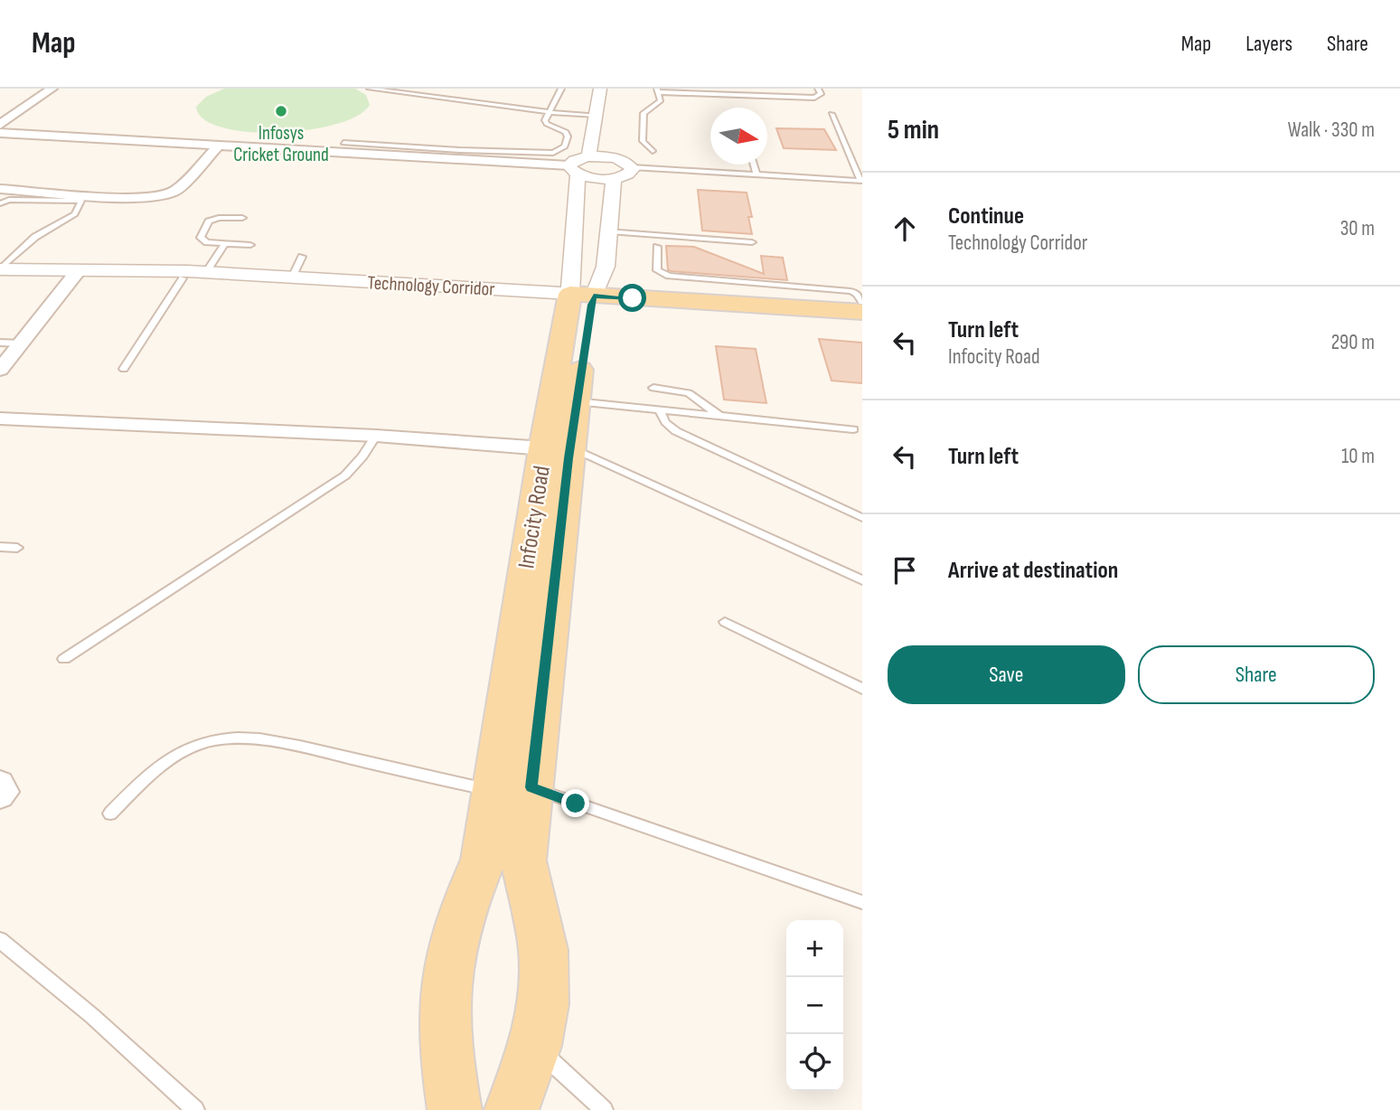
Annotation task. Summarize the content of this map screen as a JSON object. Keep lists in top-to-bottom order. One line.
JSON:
{"streets":{"main road":["Technology Corridor","Infocity Road"]},"crossings":[["Technology Corridor","Infocity Road"]],"places":["Infosys Cricket Ground"],"north":"right","page":{"header":"Map","nav":["Map","Layers","Share"],"heading":["5 min","Walk · 330 m"],"list":[["Continue","Technology Corridor","30 m"],["Turn left","Infocity Road","290 m"],["Turn left","10 m"],"Arrive at destination"],"buttons":["Save","Share"],"map_buttons":["+","−"]}}
